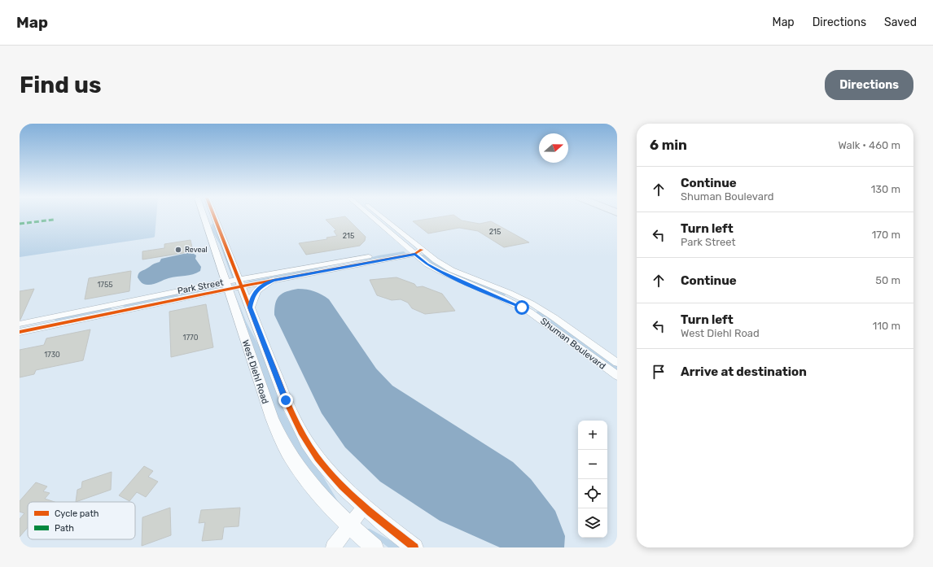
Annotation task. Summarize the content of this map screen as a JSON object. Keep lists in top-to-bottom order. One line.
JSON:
{"streets":{"street":["Park Street","Shuman Boulevard","West Diehl Road"]},"crossings":[["Park Street","Shuman Boulevard"],["Park Street","West Diehl Road"]],"places":["Reveal"],"house_numbers":["215","215","1755","1770","1730"],"legend":["Cycle path","Path"],"north":"right","page":{"header":"Map","nav":["Map","Directions","Saved"],"buttons":"Directions","title":"Find us","heading":["6 min","Walk · 460 m"],"list":[["Continue","Shuman Boulevard","130 m"],["Turn left","Park Street","170 m"],["Continue","50 m"],["Turn left","West Diehl Road","110 m"],"Arrive at destination"],"map_buttons":["+","−"]}}
